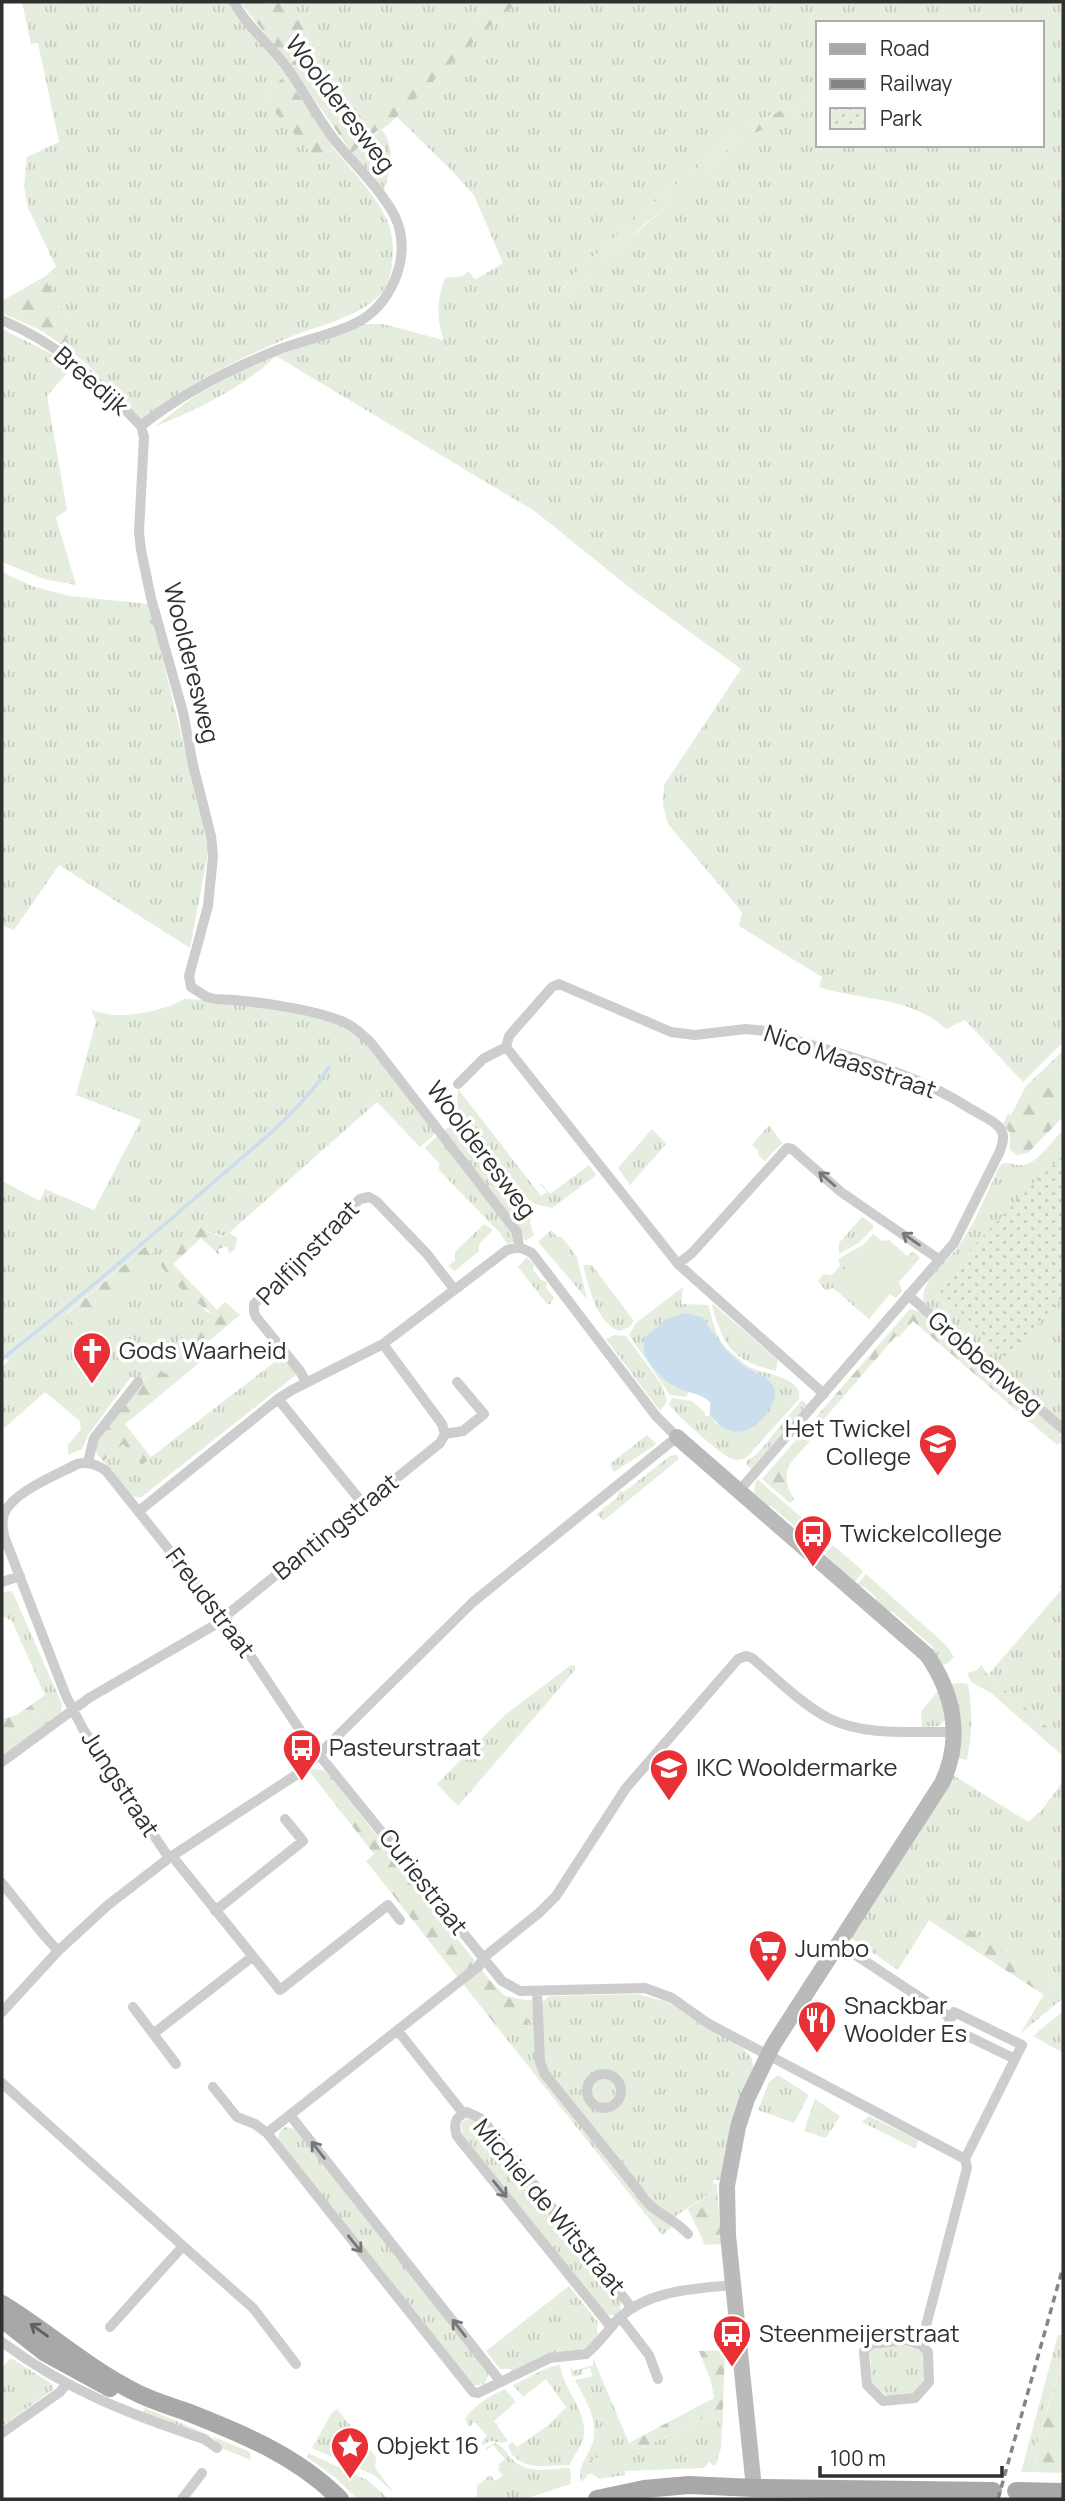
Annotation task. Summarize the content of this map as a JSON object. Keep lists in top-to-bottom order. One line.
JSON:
{"streets":{"street":["Woolderesweg","Breedijk","Nico Maasstraat","Palfijnstraat","Grobbenweg","Bantingstraat","Freudstraat","Jungstraat","Curiestraat","Michiel de Witstraat"]},"crossings":[["Woolderesweg","Breedijk"],["Woolderesweg","Nico Maasstraat"],["Woolderesweg","Curiestraat"],["Nico Maasstraat","Grobbenweg"],["Bantingstraat","Freudstraat"],["Bantingstraat","Jungstraat"],["Freudstraat","Curiestraat"]],"places":{"church":["Gods Waarheid"],"school or university":["Het Twickel College","IKC Wooldermarke"],"bus stop":["Twickelcollege","Pasteurstraat","Steenmeijerstraat"],"supermarket":["Jumbo"],"restaurant":["Snackbar Woolder Es"],"place":["Objekt 16"]},"legend":["Road","Railway","Park"],"scale_bar":"100 m"}
